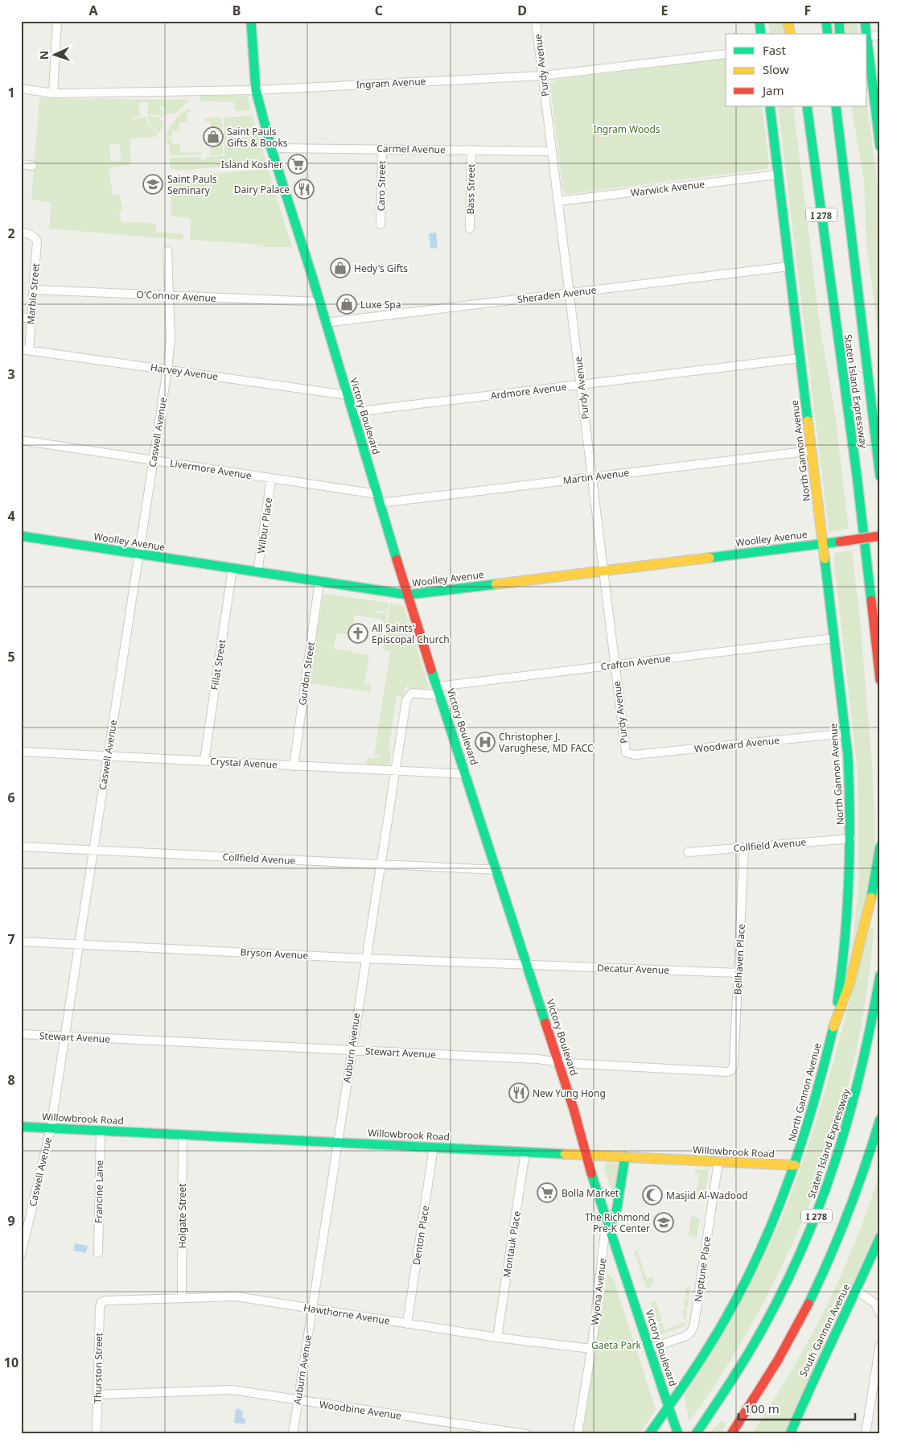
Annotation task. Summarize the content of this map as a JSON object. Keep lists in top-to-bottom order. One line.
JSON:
{"streets":{"main road":["I 278","Staten Island Expressway","Victory Boulevard","North Gannon Avenue","Woolley Avenue","Willowbrook Road","South Gannon Avenue"],"street":["Purdy Avenue","Ingram Avenue","Carmel Avenue","Caro Street","Warwick Avenue","Bass Street","Marble Street","Sheraden Avenue","O'Connor Avenue","Harvey Avenue","Ardmore Avenue","Caswell Avenue","Livermore Avenue","Martin Avenue","Wilbur Place","Crafton Avenue","Fillat Street","Gurdon Street","Woodward Avenue","Crystal Avenue","Collfield Avenue","Bryson Avenue","Bellhaven Place","Decatur Avenue","Stewart Avenue","Auburn Avenue","Francine Lane","Holgate Street","Denton Place","Montauk Place","Neptune Place","Wyona Avenue","Hawthorne Avenue","Thurston Street","Woodbine Avenue"]},"crossings":[["Purdy Avenue","Ingram Avenue"],["Purdy Avenue","Carmel Avenue"],["Purdy Avenue","Warwick Avenue"],["Purdy Avenue","Sheraden Avenue"],["Purdy Avenue","Ardmore Avenue"],["Purdy Avenue","Martin Avenue"],["Purdy Avenue","Woolley Avenue"],["Purdy Avenue","Crafton Avenue"],["Purdy Avenue","Woodward Avenue"],["Ingram Avenue","Victory Boulevard"],["Carmel Avenue","Caro Street"],["Carmel Avenue","Bass Street"],["Carmel Avenue","Victory Boulevard"],["Warwick Avenue","North Gannon Avenue"],["Marble Street","O'Connor Avenue"],["Marble Street","Harvey Avenue"],["Sheraden Avenue","Victory Boulevard"],["Sheraden Avenue","North Gannon Avenue"],["O'Connor Avenue","Victory Boulevard"],["O'Connor Avenue","Caswell Avenue"],["Harvey Avenue","Victory Boulevard"],["Harvey Avenue","Caswell Avenue"],["Ardmore Avenue","Victory Boulevard"],["Ardmore Avenue","North Gannon Avenue"],["Victory Boulevard","North Gannon Avenue"],["Victory Boulevard","Livermore Avenue"],["Victory Boulevard","Martin Avenue"],["Victory Boulevard","Woolley Avenue"],["Victory Boulevard","Crafton Avenue"],["Victory Boulevard","Crystal Avenue"],["Victory Boulevard","Collfield Avenue"],["Victory Boulevard","Bryson Avenue"],["Victory Boulevard","Decatur Avenue"],["Victory Boulevard","Stewart Avenue"],["Victory Boulevard","Auburn Avenue"],["Victory Boulevard","Willowbrook Road"],["Victory Boulevard","Neptune Place"],["Victory Boulevard","Wyona Avenue"],["Caswell Avenue","Livermore Avenue"],["Caswell Avenue","Woolley Avenue"],["Caswell Avenue","Crystal Avenue"],["Caswell Avenue","Collfield Avenue"],["Caswell Avenue","Bryson Avenue"],["Caswell Avenue","Stewart Avenue"],["Caswell Avenue","Willowbrook Road"],["North Gannon Avenue","Martin Avenue"],["North Gannon Avenue","Woolley Avenue"],["North Gannon Avenue","Crafton Avenue"],["North Gannon Avenue","Woodward Avenue"],["North Gannon Avenue","Collfield Avenue"],["North Gannon Avenue","Willowbrook Road"],["Livermore Avenue","Martin Avenue"],["Livermore Avenue","Wilbur Place"],["Wilbur Place","Woolley Avenue"],["Woolley Avenue","Fillat Street"],["Woolley Avenue","Gurdon Street"],["Fillat Street","Crystal Avenue"],["Gurdon Street","Crystal Avenue"],["Crystal Avenue","Auburn Avenue"],["Collfield Avenue","Bellhaven Place"],["Collfield Avenue","Auburn Avenue"],["Bryson Avenue","Decatur Avenue"],["Bryson Avenue","Auburn Avenue"],["Bellhaven Place","Decatur Avenue"],["Bellhaven Place","Stewart Avenue"],["Stewart Avenue","Auburn Avenue"],["Auburn Avenue","Willowbrook Road"],["Auburn Avenue","Hawthorne Avenue"],["Auburn Avenue","Woodbine Avenue"],["Willowbrook Road","Francine Lane"],["Willowbrook Road","Holgate Street"],["Willowbrook Road","Denton Place"],["Willowbrook Road","Montauk Place"],["Willowbrook Road","Neptune Place"],["Holgate Street","Hawthorne Avenue"],["Denton Place","Hawthorne Avenue"],["Montauk Place","Hawthorne Avenue"],["Wyona Avenue","Hawthorne Avenue"],["Hawthorne Avenue","Thurston Street"],["Thurston Street","Woodbine Avenue"]],"parks":["Ingram Woods","Gaeta Park"],"places":{"shop":["Saint Pauls Gifts & Books","Hedy's Gifts","Luxe Spa"],"supermarket":["Island Kosher","Bolla Market"],"school or university":["Saint Pauls Seminary","The Richmond Pre-K Center"],"restaurant":["Dairy Palace","New Yung Hong"],"church":["All Saints' Episcopal Church"],"hospital":["Christopher J. Varughese, MD FACC"],"mosque":["Masjid Al-Wadood"]},"legend":["Fast","Slow","Jam"],"scale_bar":"100 m","north":"left","grid":{"columns":["A","B","C","D","E","F"],"rows":["1","2","3","4","5","6","7","8","9","10"]}}
